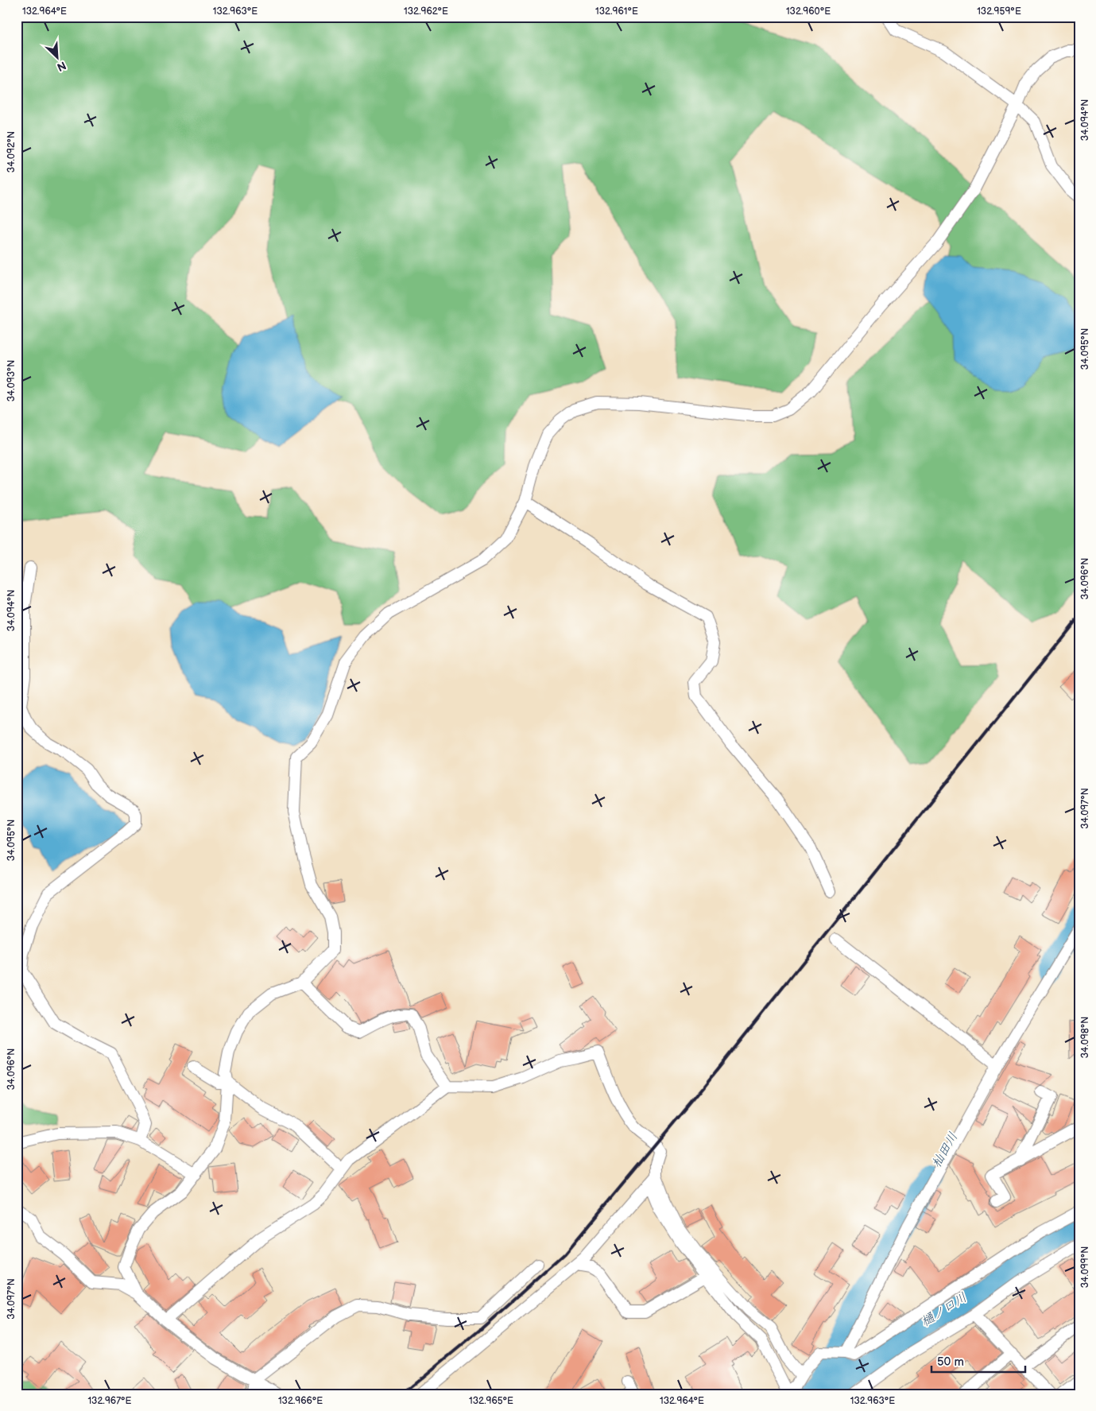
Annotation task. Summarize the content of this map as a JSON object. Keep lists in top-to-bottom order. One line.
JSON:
{"water":["杣田川","樋ノ口川"],"scale_bar":"50 m","north":"bottom right","coordinates":["132.964°E","132.963°E","132.962°E","132.961°E","132.960°E","132.959°E","34.094°N","34.092°N","34.095°N","34.093°N","34.096°N","34.097°N","34.098°N","34.099°N","132.967°E","132.966°E","132.965°E"]}
